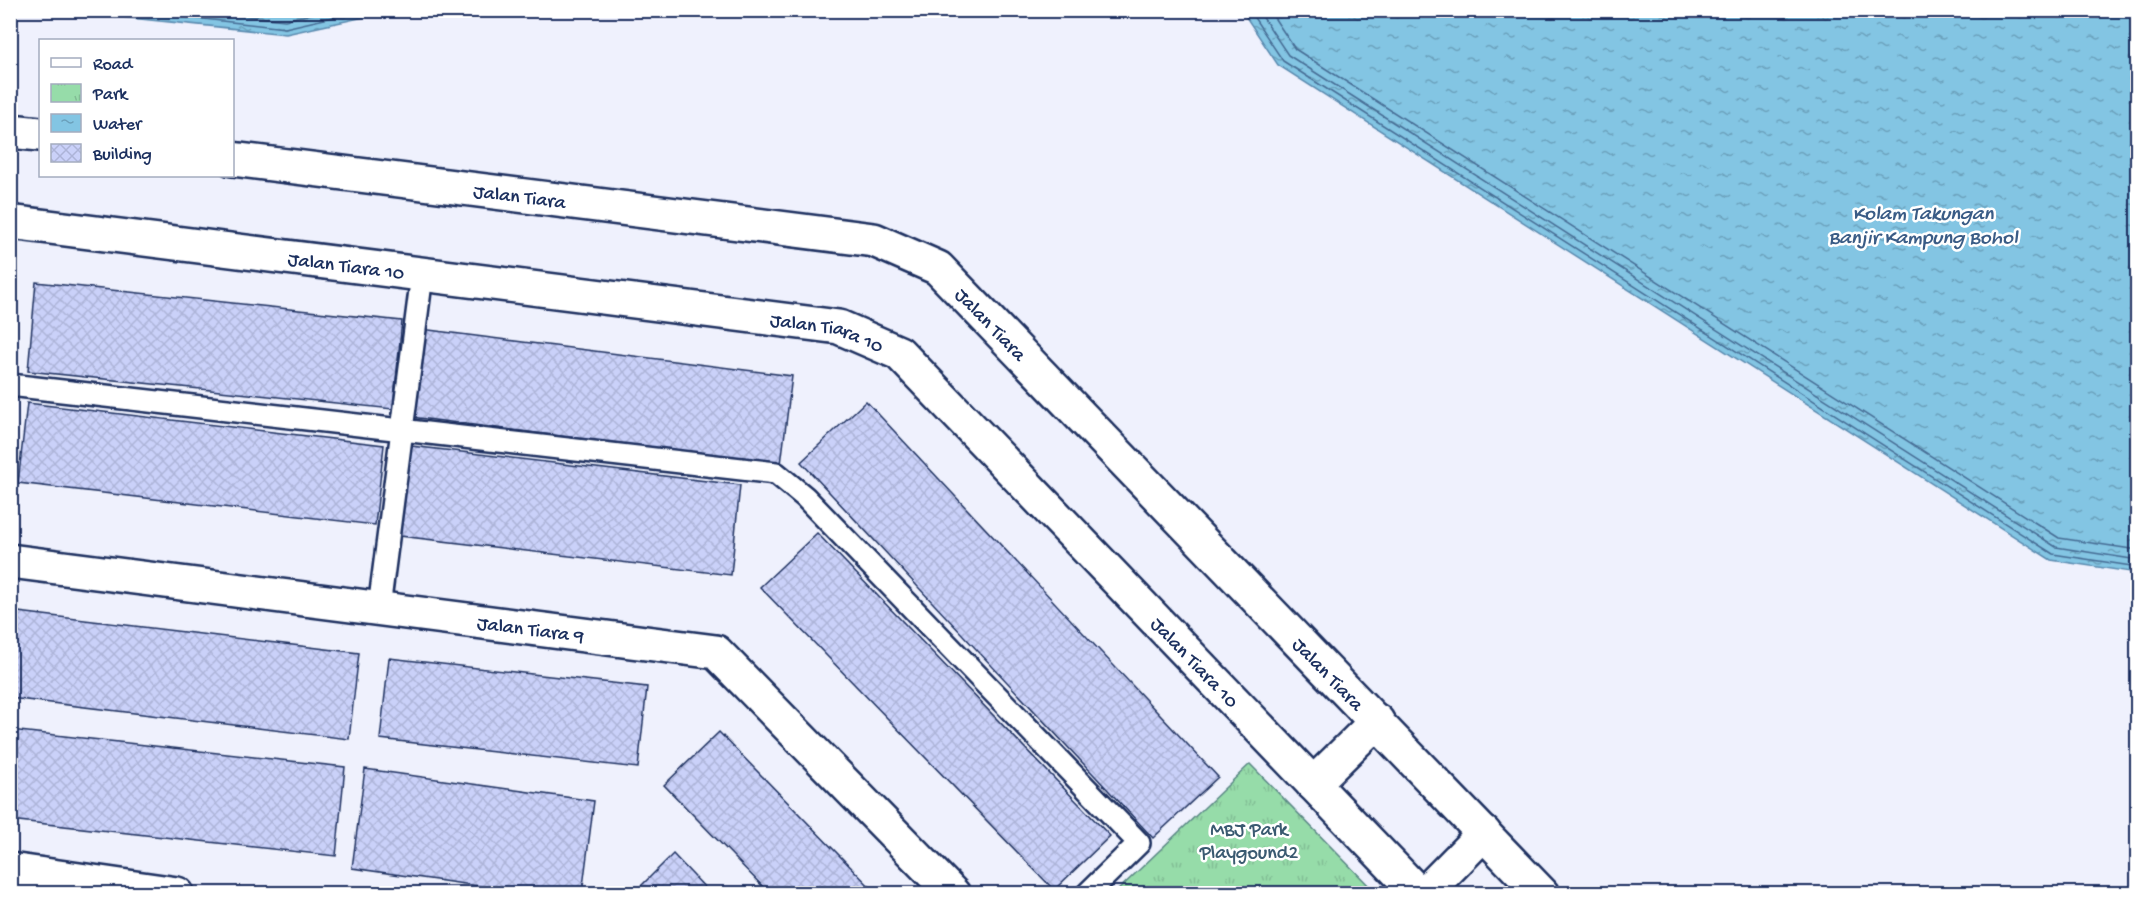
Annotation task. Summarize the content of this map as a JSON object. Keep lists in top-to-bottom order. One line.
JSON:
{"streets":{"street":["Jalan Tiara","Jalan Tiara 10","Jalan Tiara 9"]},"water":["Kolam Takungan Banjir Kampung Bohol"],"parks":["MBJ Park Playgound2"],"legend":["Road","Park","Water","Building"]}
